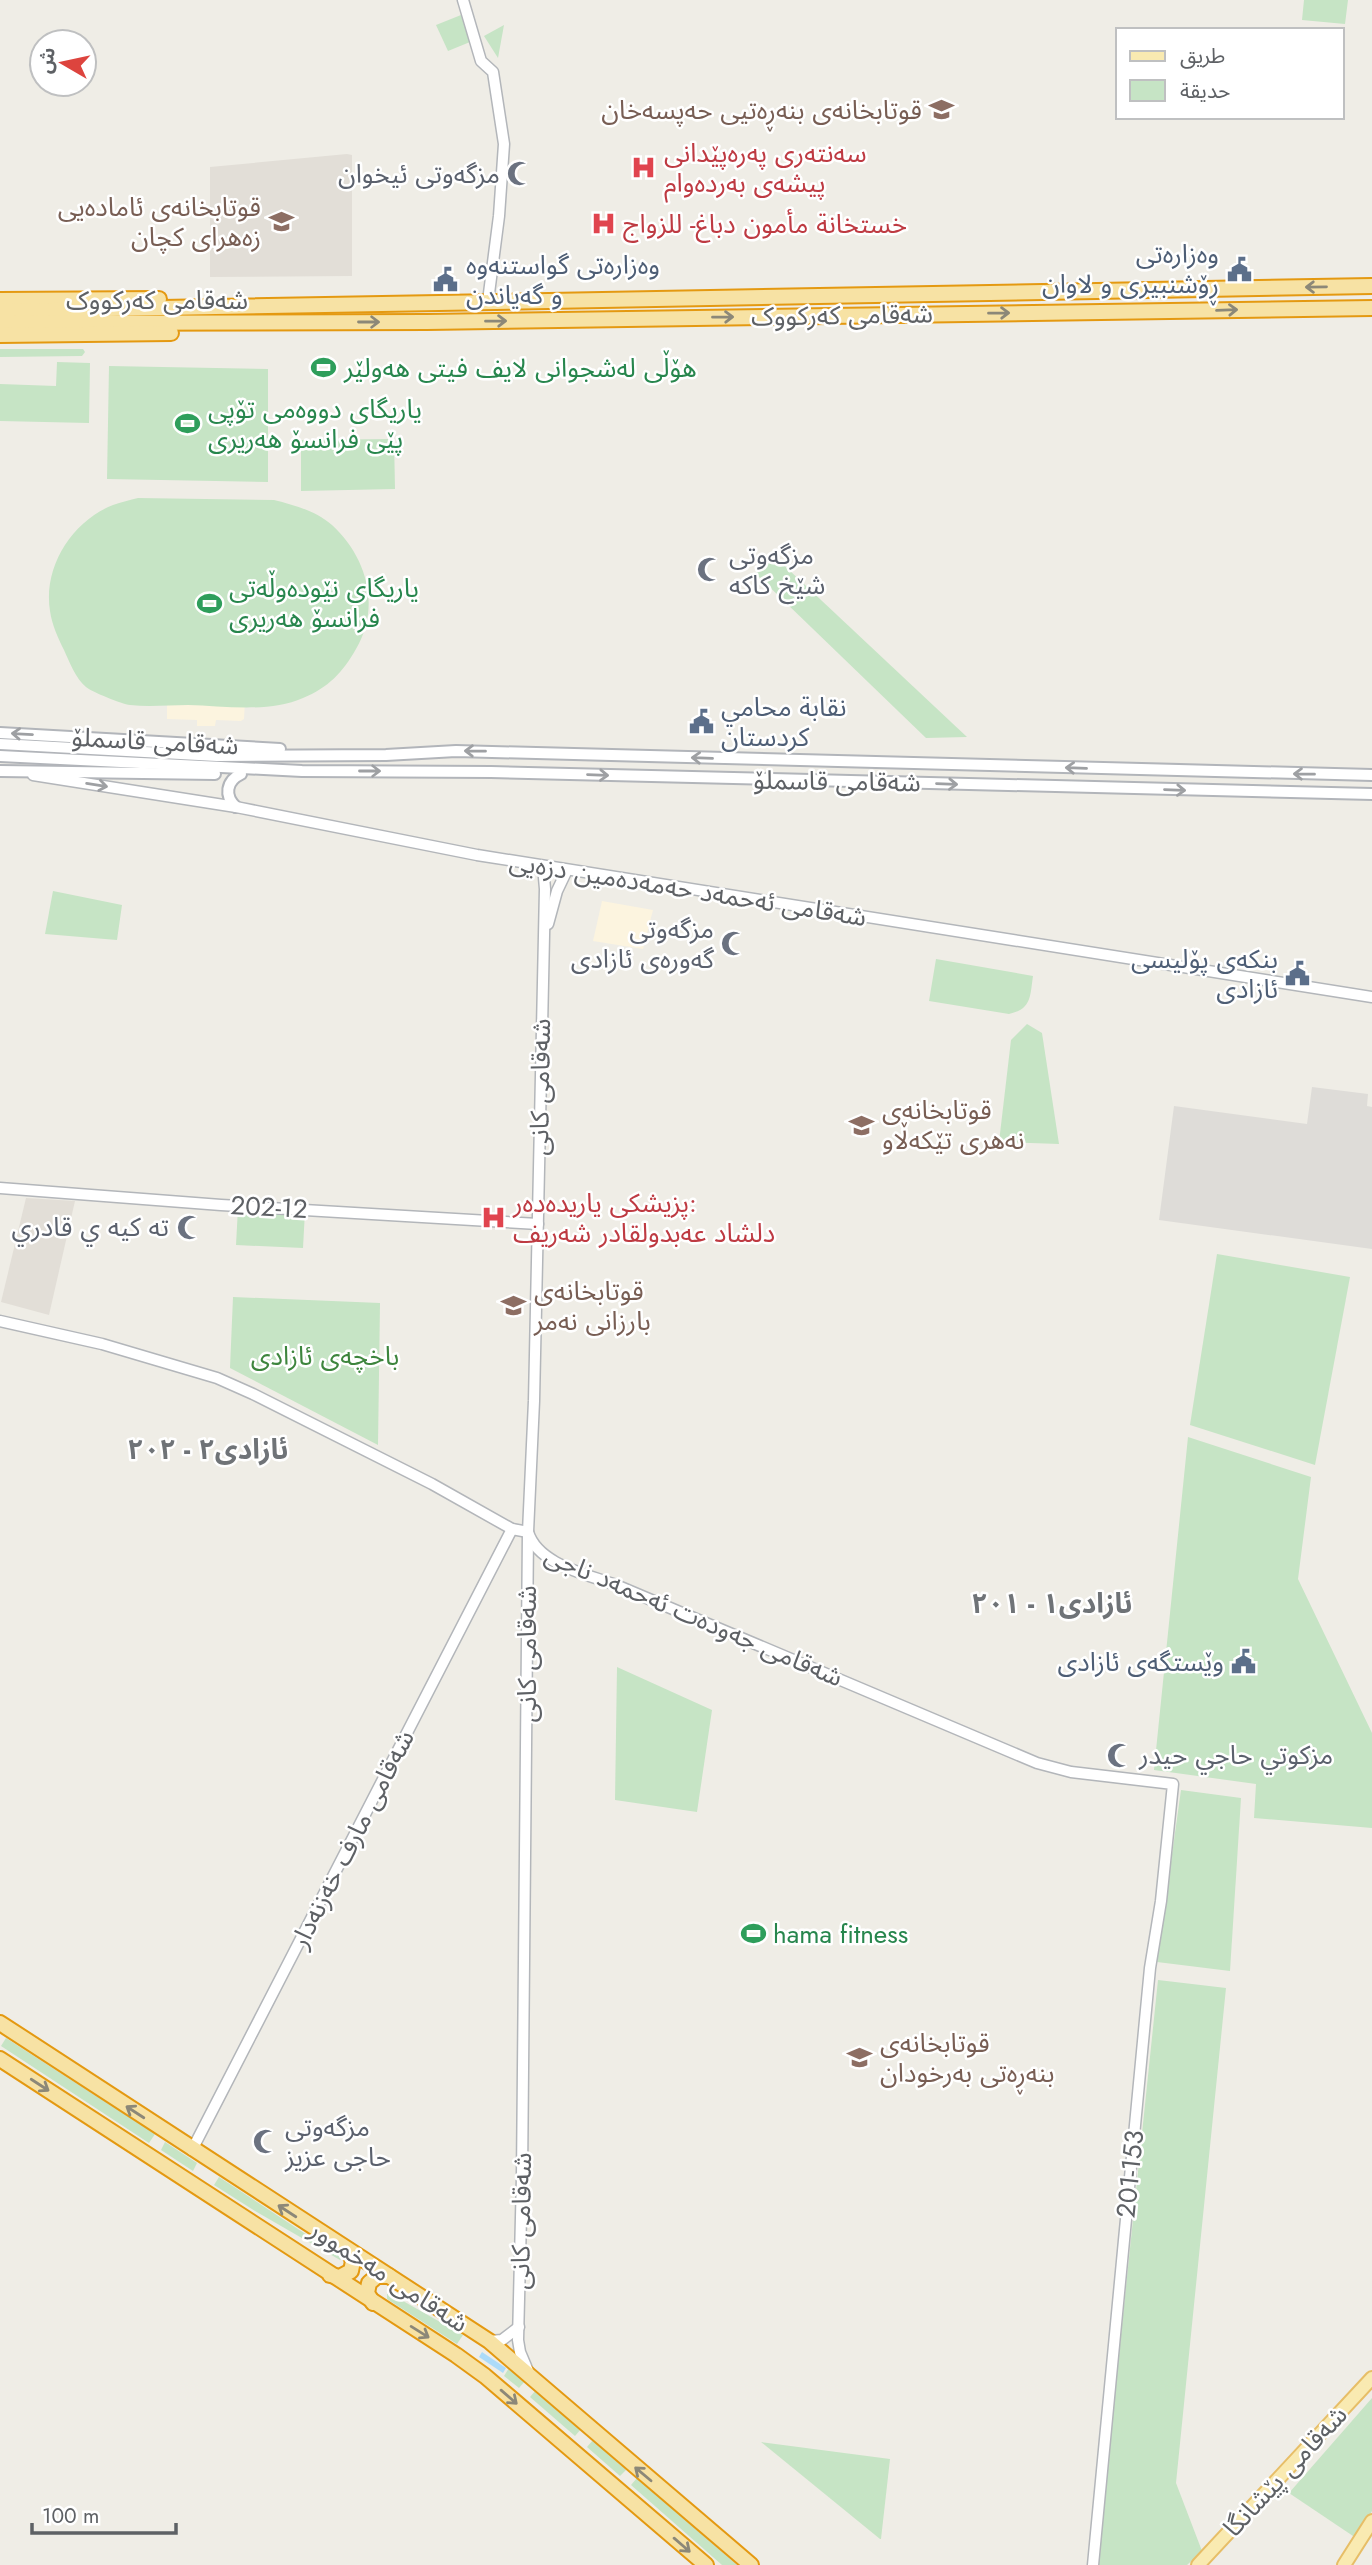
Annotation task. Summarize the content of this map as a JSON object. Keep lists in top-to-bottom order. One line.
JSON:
{"streets":{"highway":["شەقامی کەرکووک","شەقامی مەخموور"],"main road":["شەقامی قاسملۆ","شەقامی پێشانگا"],"street":["شەقامی ئەحمەد حەمەدەمین دزەیی","شەقامی کانی","202-12","شەقامی جەودەت ئەحمەد ناجی","شەقامی مارف خەزنەدار","201-153"]},"crossings":[["شەقامی قاسملۆ","شەقامی ئەحمەد حەمەدەمین دزەیی"],["شەقامی ئەحمەد حەمەدەمین دزەیی","شەقامی کانی"],["شەقامی کانی","202-12"],["شەقامی کانی","شەقامی جەودەت ئەحمەد ناجی"],["شەقامی کانی","شەقامی مەخموور"],["شەقامی جەودەت ئەحمەد ناجی","شەقامی مارف خەزنەدار"],["شەقامی جەودەت ئەحمەد ناجی","201-153"],["شەقامی مارف خەزنەدار","شەقامی مەخموور"]],"districts":["ئازادی٢ - ٢٠٢","ئازادی١ - ٢٠١"],"parks":["باخچەی ئازادی"],"places":{"school or university":["قوتابخانەی بنەڕەتیی حەپسەخان","قوتابخانەی ئامادەیی زەهرای کچان","قوتابخانه‌ی نه‌هری تێكه‌ڵاو","قوتابخانەی بارزانی نەمر","قوتابخانەی بنەڕەتی بەرخودان"],"hospital":["سەنتەری پەرەپێدانی پیشەی بەردەوام","خستخانة مأمون دباغ- للزواج","پزیشکی یاریدەدەر: دلشاد عەبدولقادر شەریف"],"mosque":["مزگەوتی ئیخوان","مزگه‌وتی شێخ كاكه","مزگەوتی گەورەی ئازادی","ته كيه ي قادري","مزكوتي حاجي حيدر","مزگەوتی حاجی عزیز"],"public building":["وەزارەتی ڕۆشنبیری و لاوان","وەزارەتی گواستنەوە و گەیاندن","نقابة محامي كردستان","بنکەی پۆلیسی ئازادی","وێستگەی ئازادی"],"sports":["هۆڵی لەشجوانی لایف فیتی هەولێر","یاریگای دووەمی تۆپی پێی فرانسۆ هەریری","یاریگای نێودەوڵەتی فرانسۆ هەریری","hama fitness"]},"legend":["طريق","حديقة"],"scale_bar":"100 m","north":"left"}
